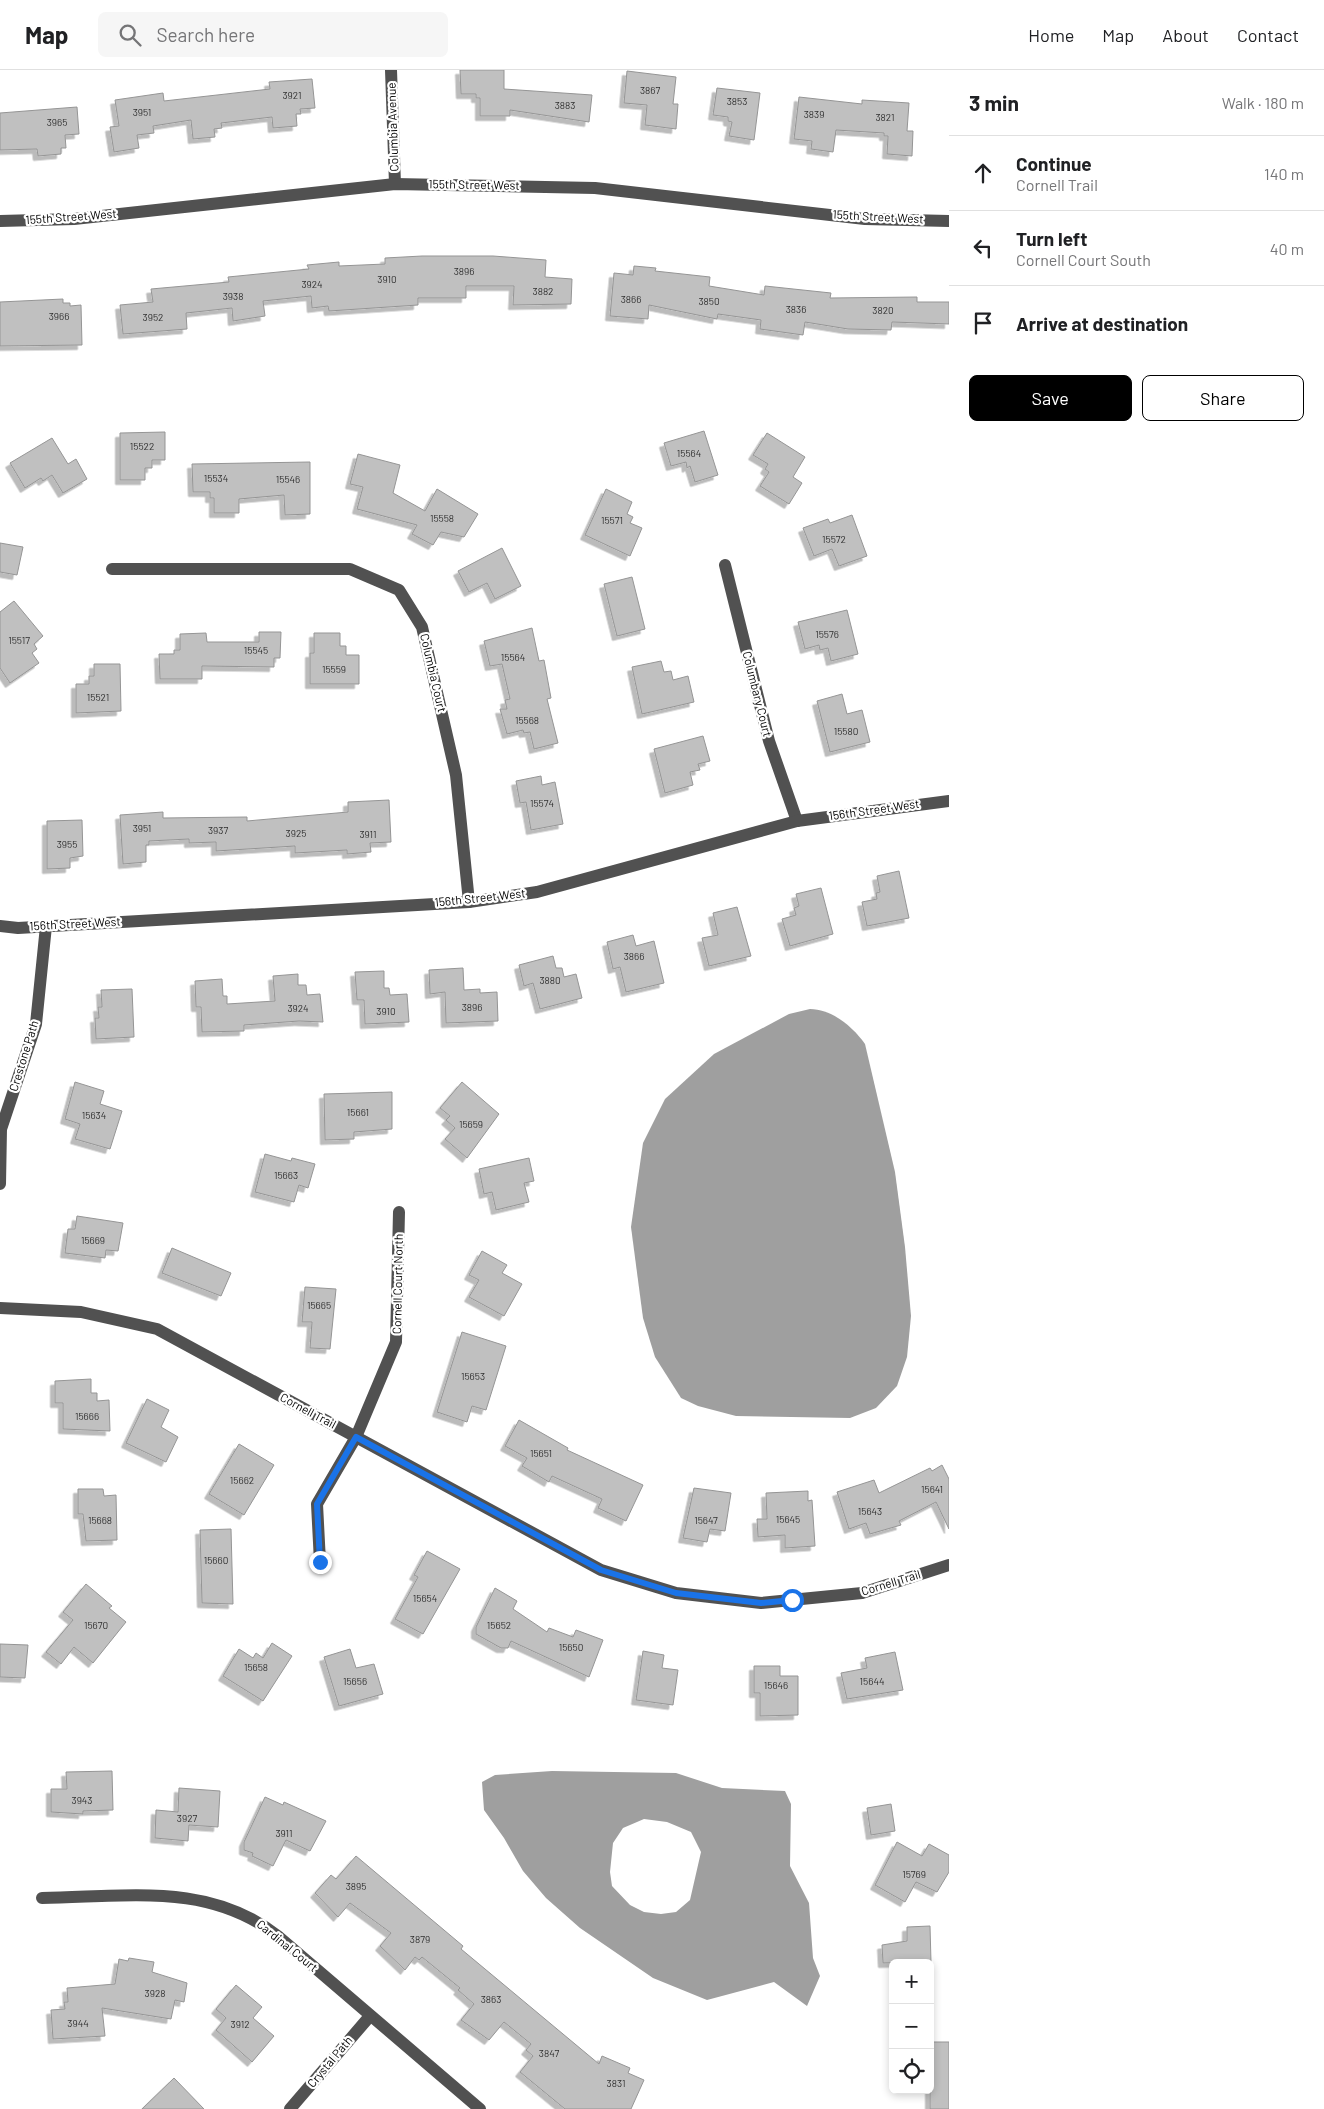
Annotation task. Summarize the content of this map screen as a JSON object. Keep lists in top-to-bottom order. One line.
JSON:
{"streets":{"street":["Columbia Avenue","155th Street West","Columbia Court","Columbary Court","156th Street West","Crestone Path","Cornell Court North","Cornell Trail","Cardinal Court","Crystal Path"]},"crossings":[["Columbia Avenue","155th Street West"],["Columbia Court","156th Street West"],["Columbary Court","156th Street West"],["156th Street West","Crestone Path"],["Cornell Court North","Cornell Trail"],["Cardinal Court","Crystal Path"]],"house_numbers":["3867","3921","3853","3883","3951","3839","3821","3965","3896","3910","3924","3882","3938","3866","3850","3836","3820","3966","3952","15522","15564","15534","15546","15558","15571","15572","15576","15517","15545","15564","15559","15521","15568","15580","15574","3951","3937","3925","3911","3955","3866","3880","3896","3924","3910","15661","15634","15659","15663","15669","15665","15653","15666","15651","15662","15641","15643","15645","15668","15647","15660","15654","15670","15652","15650","15658","15656","15644","15646","3943","3927","3911","15769","3895","3879","3928","3863","3944","3912","3847","3831"],"page":{"header":"Map","search":"Search here","nav":["Home","Map","About","Contact"],"heading":["3 min","Walk · 180 m"],"list":[["Continue","Cornell Trail","140 m"],["Turn left","Cornell Court South","40 m"],"Arrive at destination"],"buttons":["Save","Share"],"map_buttons":["+","−"]}}
